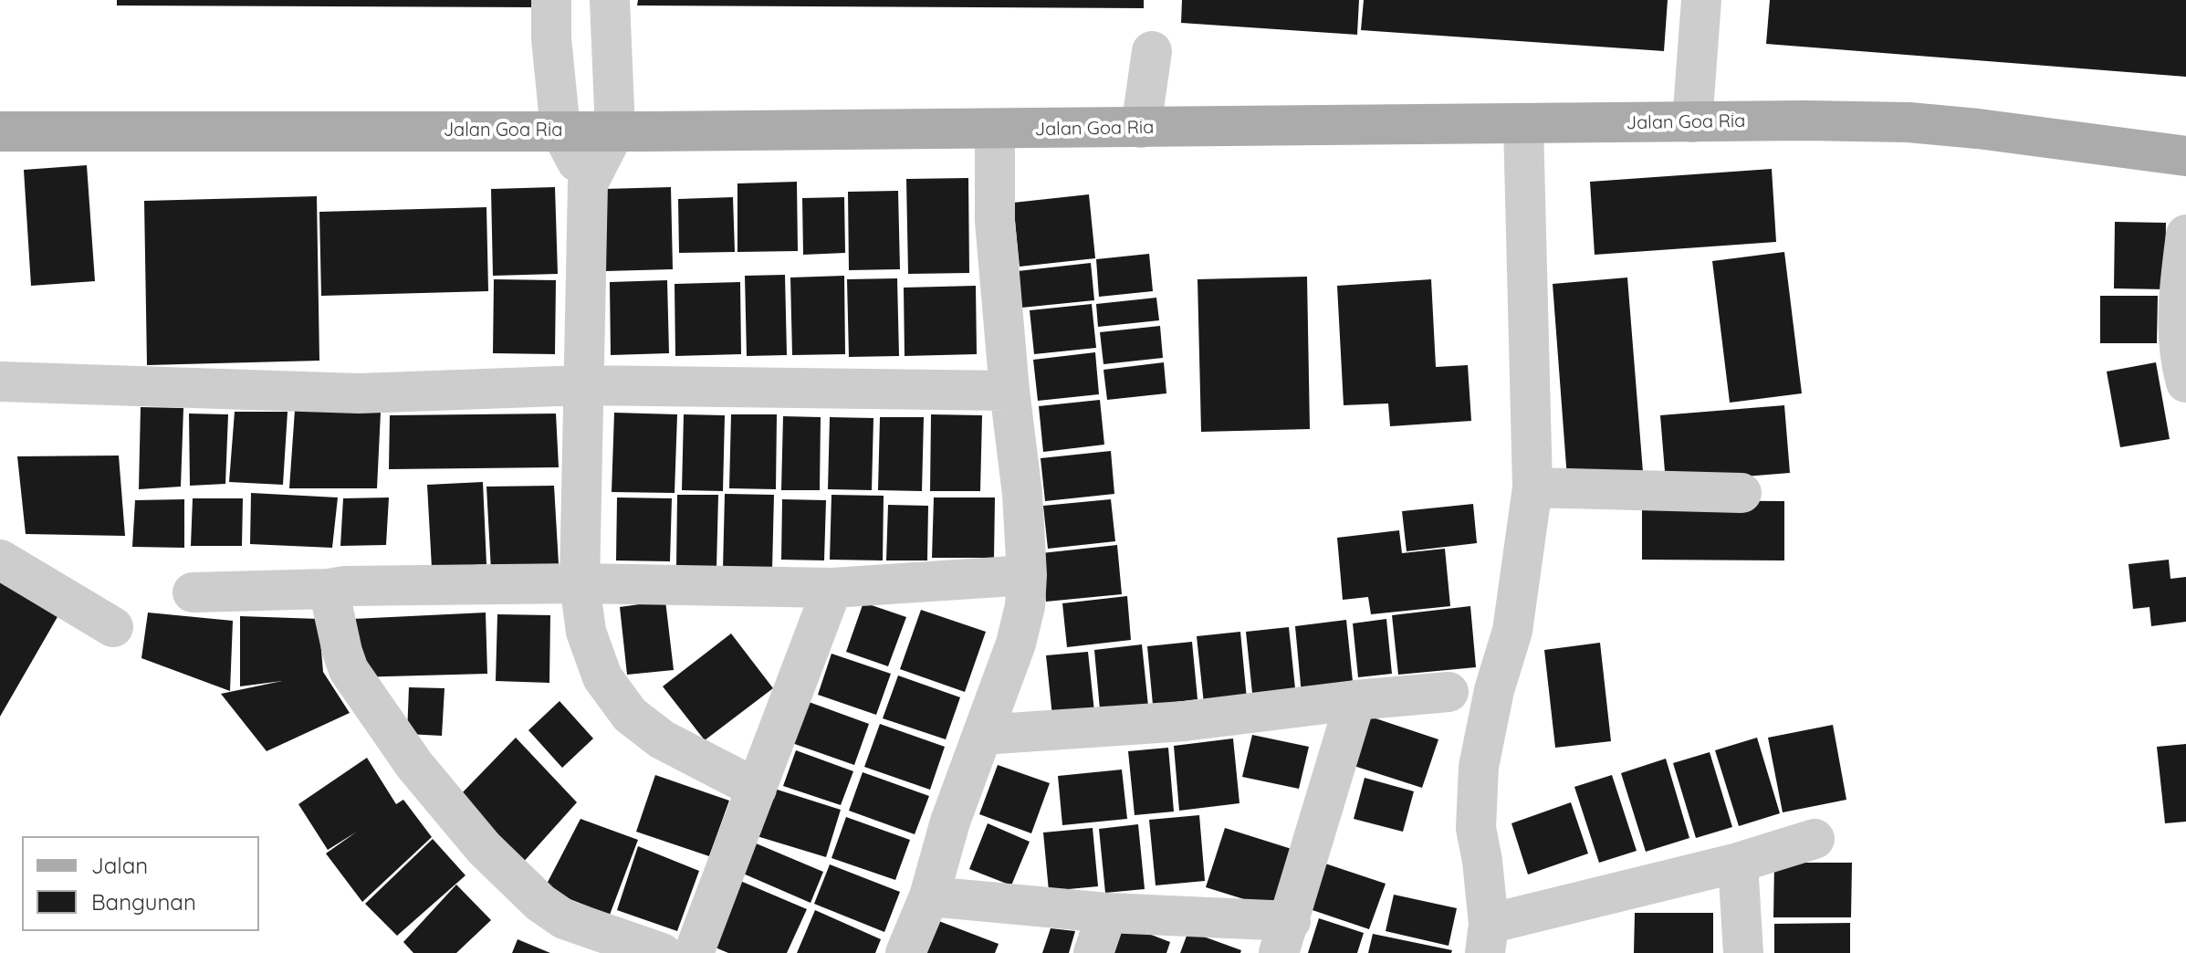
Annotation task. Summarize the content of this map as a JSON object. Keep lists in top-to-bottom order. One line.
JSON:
{"streets":{"main road":["Jalan Goa Ria"]},"legend":["Jalan","Bangunan"]}
